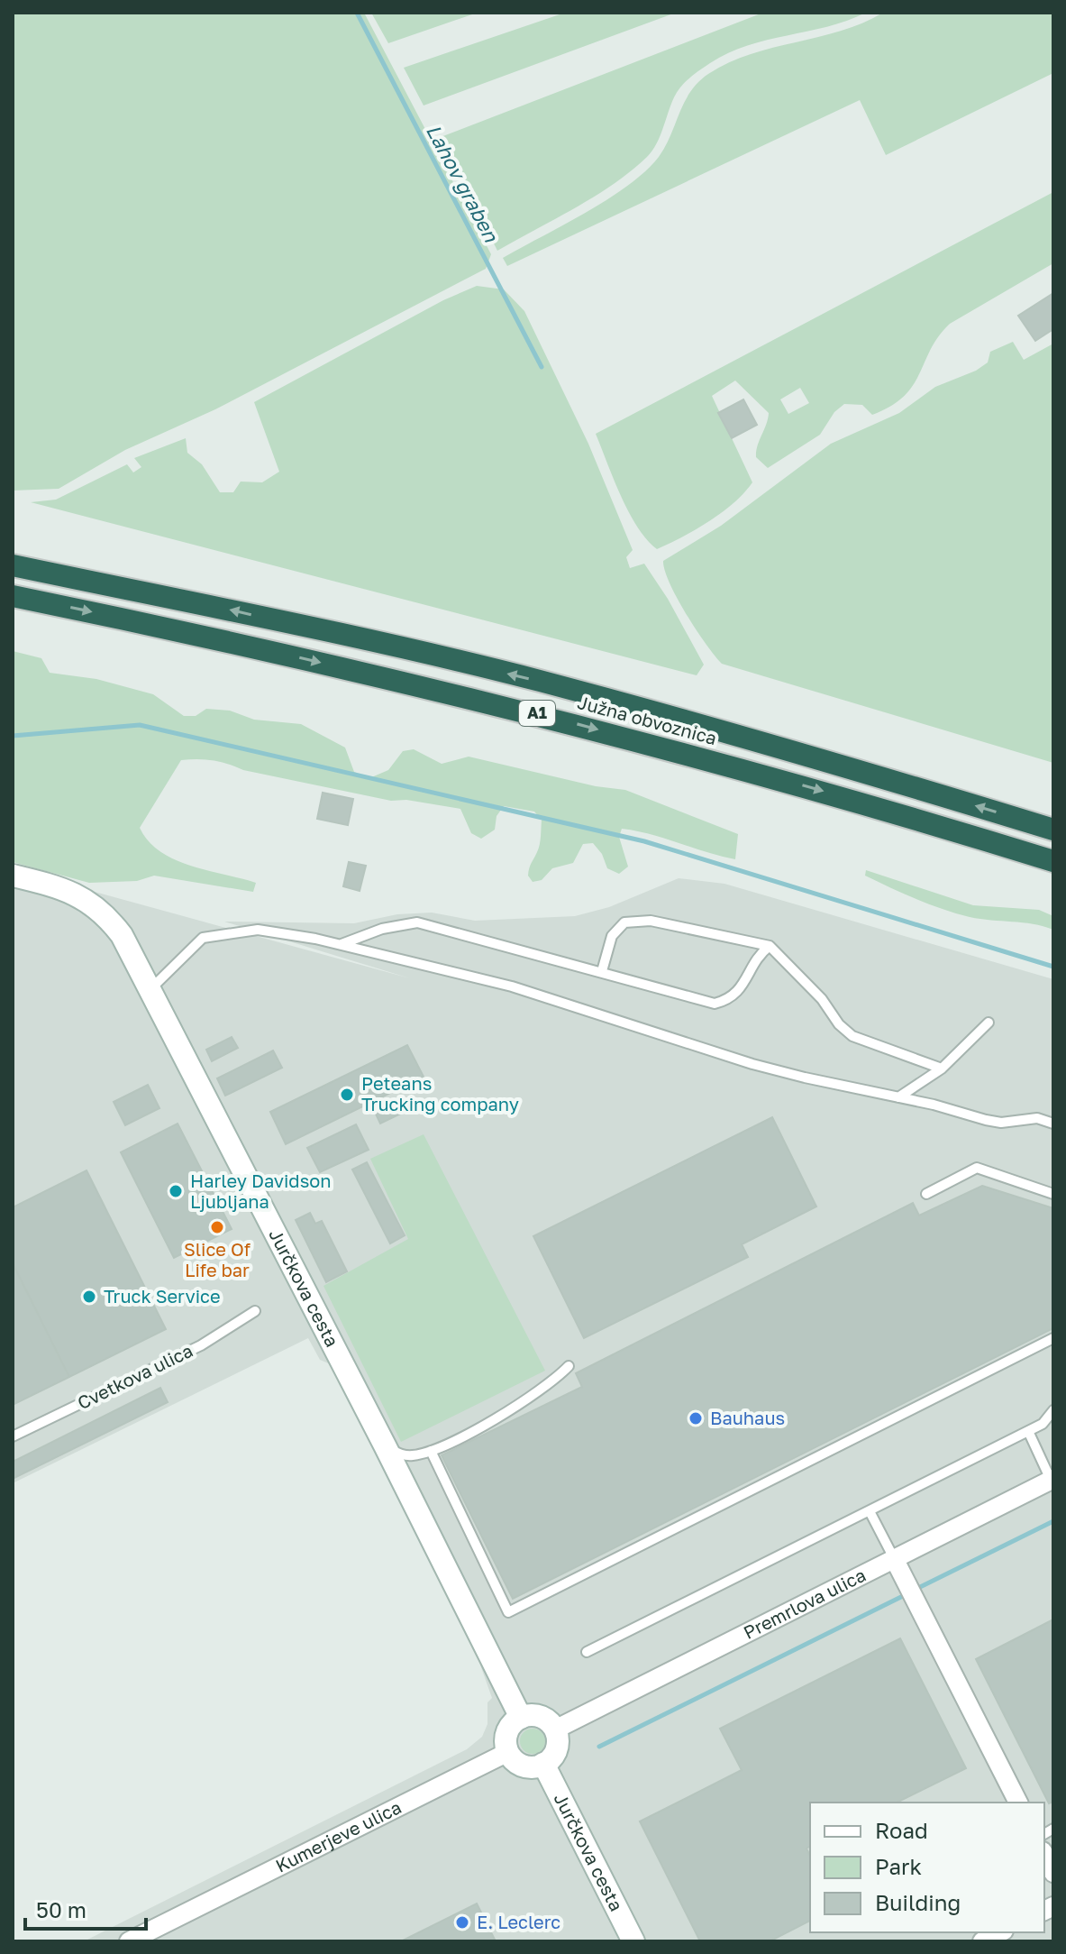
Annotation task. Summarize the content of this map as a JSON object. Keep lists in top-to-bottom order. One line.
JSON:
{"streets":{"highway":["A1","Južna obvoznica"],"street":["Jurčkova cesta","Premrlova ulica","Kumerjeve ulica"],"lane":["Cvetkova ulica"]},"crossings":[["Jurčkova cesta","Premrlova ulica"],["Jurčkova cesta","Kumerjeve ulica"],["Premrlova ulica","Kumerjeve ulica"]],"water":["Lahov graben"],"places":["Peteans Trucking company","Harley Davidson Ljubljana","Slice Of Life bar","Truck Service","Bauhaus","E. Leclerc"],"legend":["Road","Park","Building"],"scale_bar":"50 m"}
